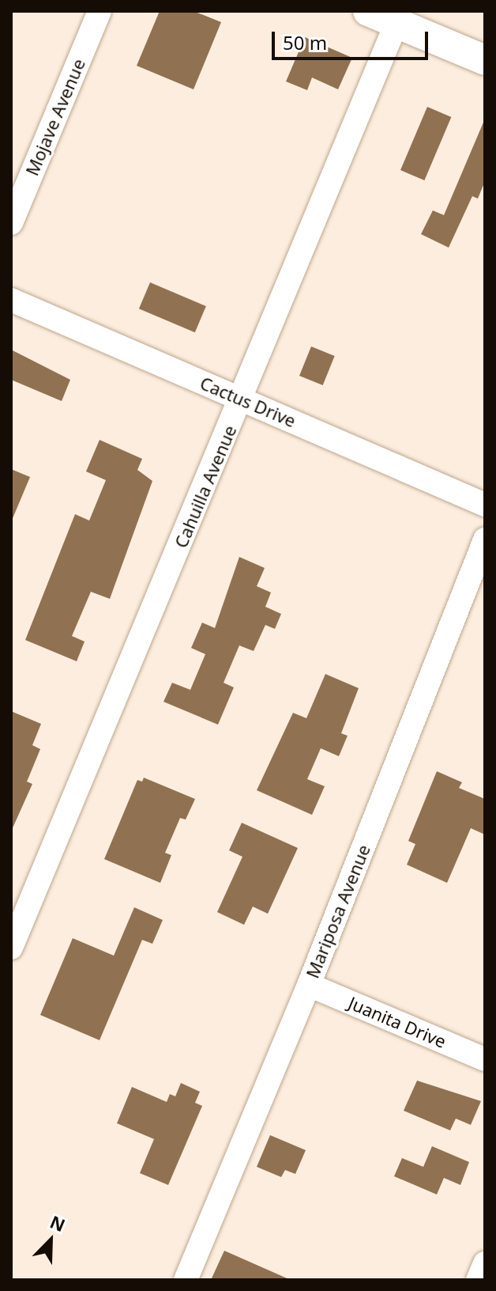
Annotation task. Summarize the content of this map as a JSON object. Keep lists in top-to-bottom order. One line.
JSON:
{"streets":{"street":["Mojave Avenue","Cactus Drive","Cahuilla Avenue","Mariposa Avenue","Juanita Drive"]},"crossings":[["Cactus Drive","Cahuilla Avenue"],["Mariposa Avenue","Juanita Drive"]],"scale_bar":"50 m","north":"top right"}
